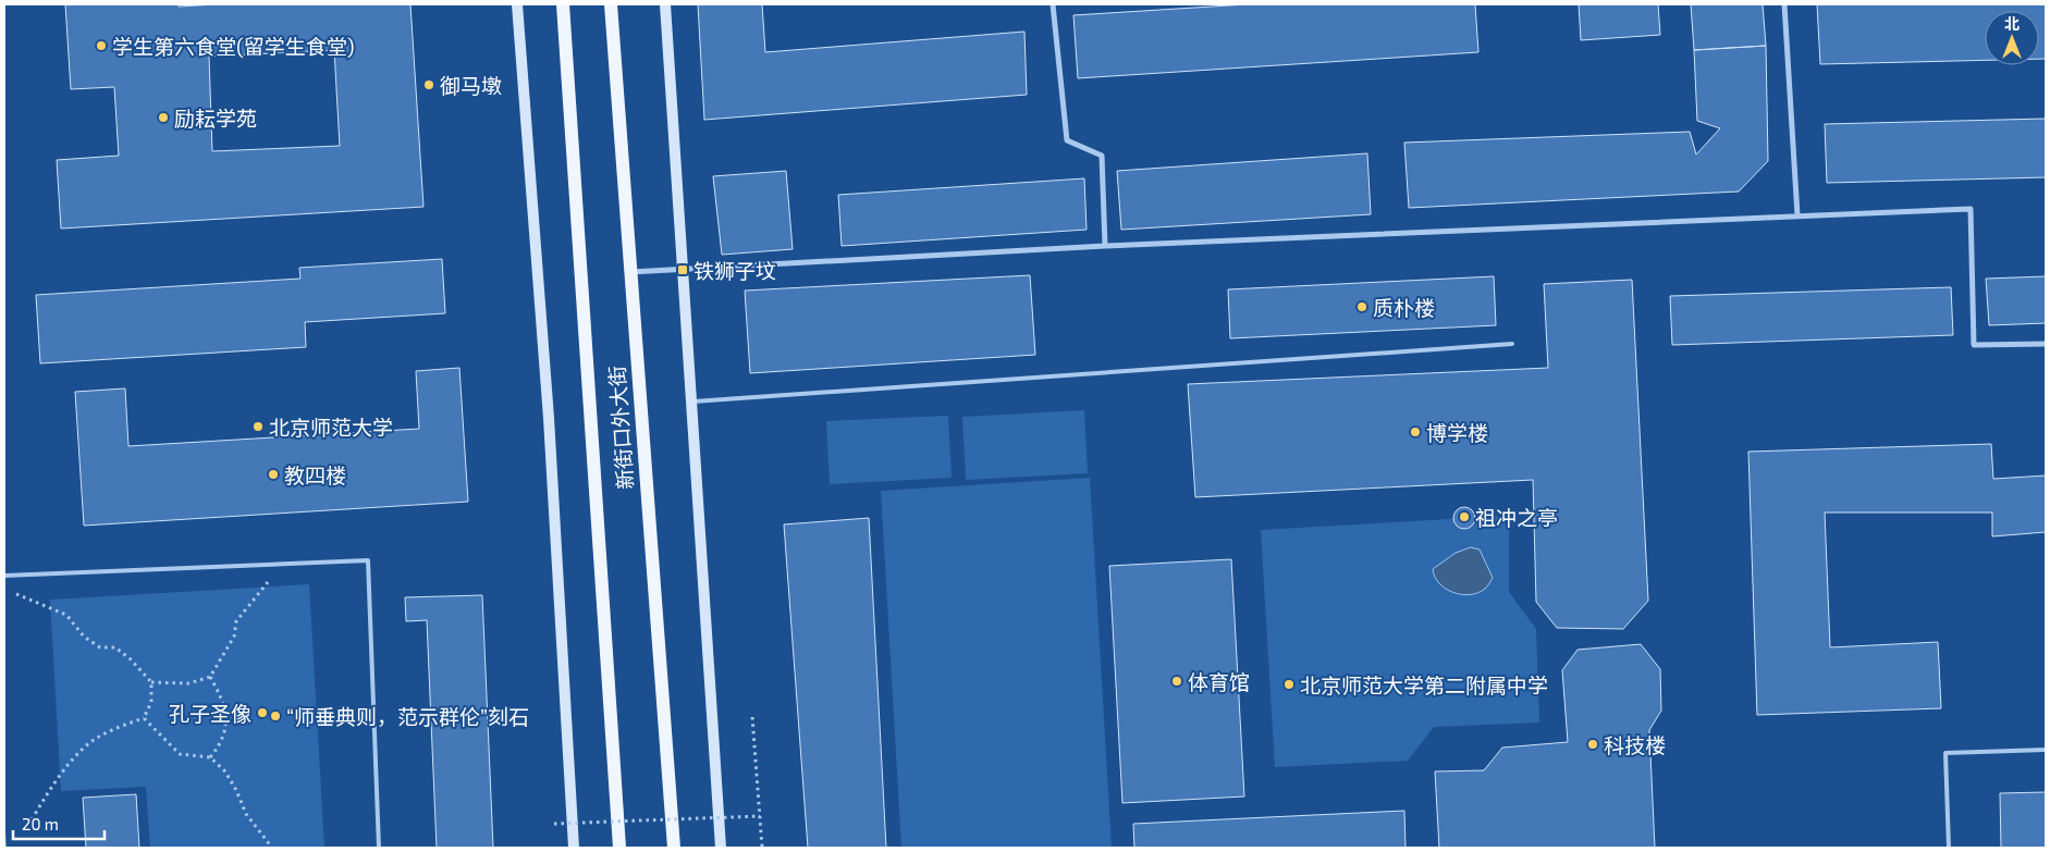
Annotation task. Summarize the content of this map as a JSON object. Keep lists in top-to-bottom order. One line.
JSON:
{"streets":{"main road":["新街口外大街"]},"places":{"other":["学生第六食堂(留学生食堂)","御马墩","励耘学苑","质朴楼","北京师范大学","博学楼","教四楼","祖冲之亭","体育馆","北京师范大学第二附属中学","孔子圣像","“师垂典则，范示群伦”刻石","科技楼"],"transit":["铁狮子坟"]},"scale_bar":"20 m","north":"top"}
